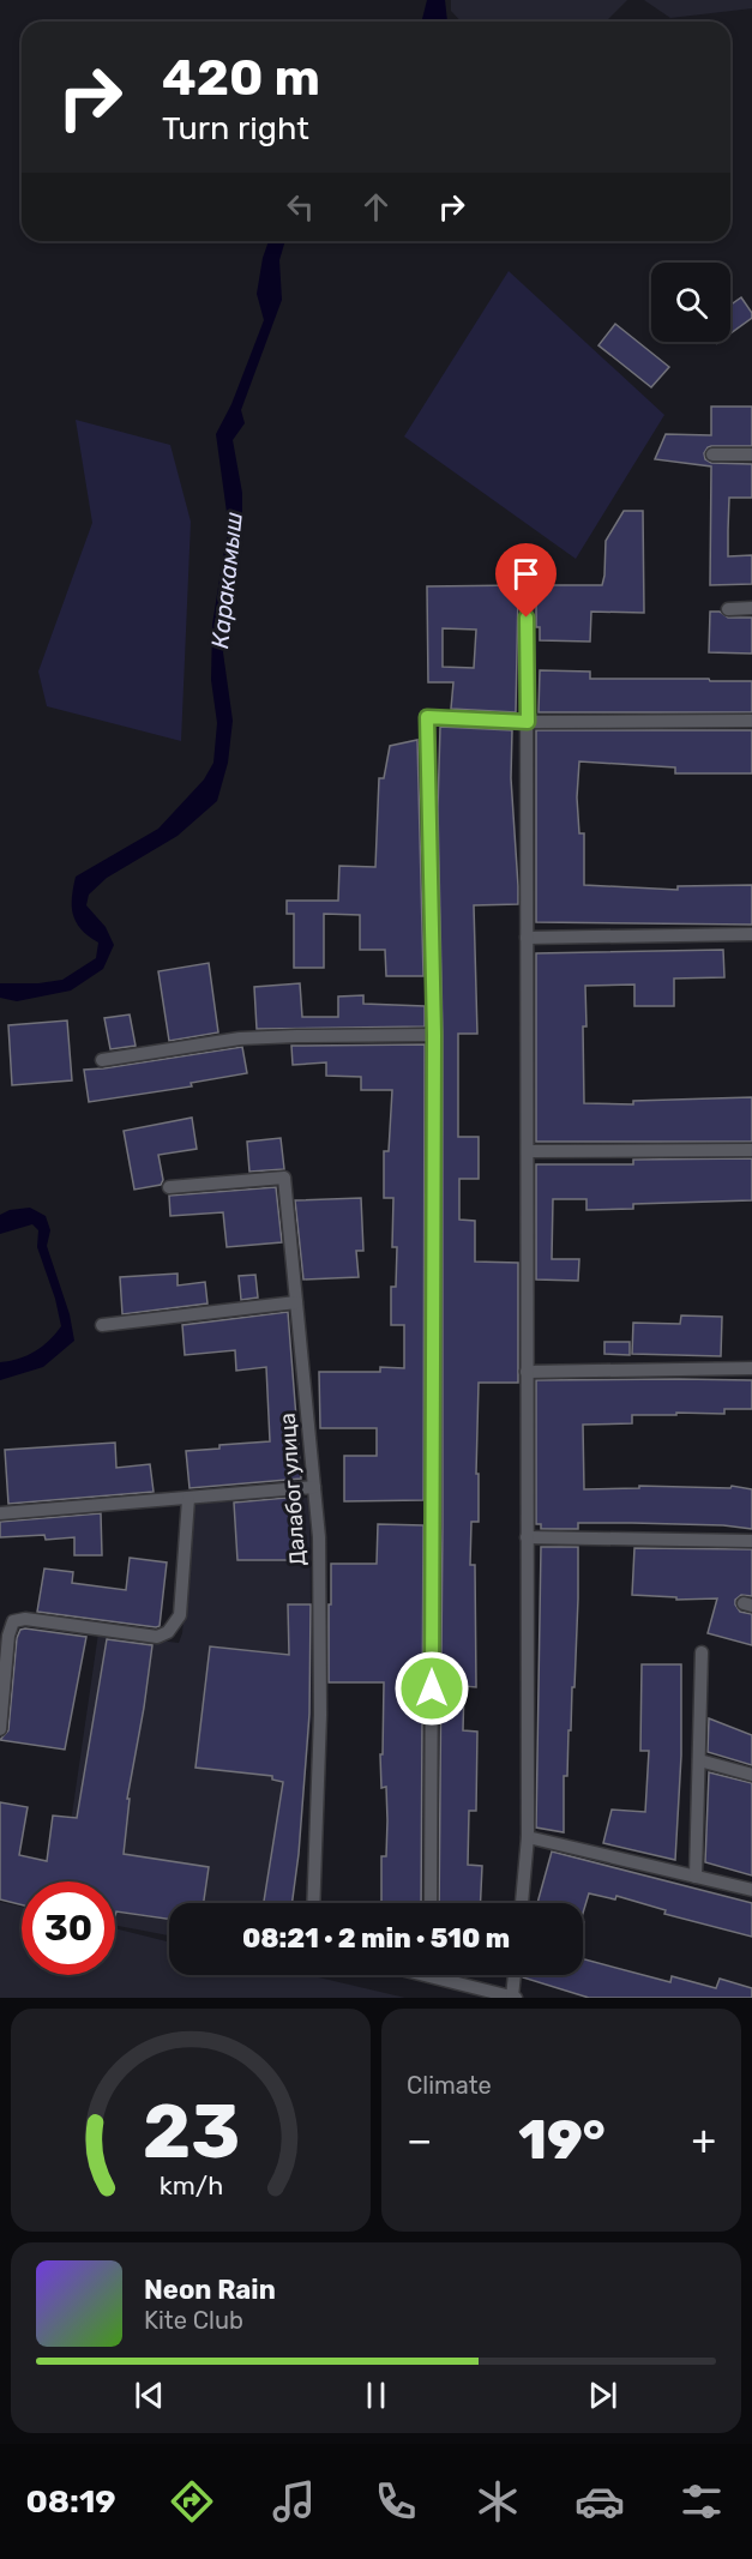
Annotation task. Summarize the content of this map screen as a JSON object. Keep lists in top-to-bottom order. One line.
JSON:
{"streets":{"street":["Далабог улица"]},"water":["Каракамыш"],"page":{"turn":["420 m","Turn right"],"limit":"30","trip":"08:21 · 2 min · 510 m","tile":"Climate","heat":["−","19°","+"],"song":["Neon Rain","Kite Club"],"tabs":"08:19","gauge":["23","km/h"]}}
